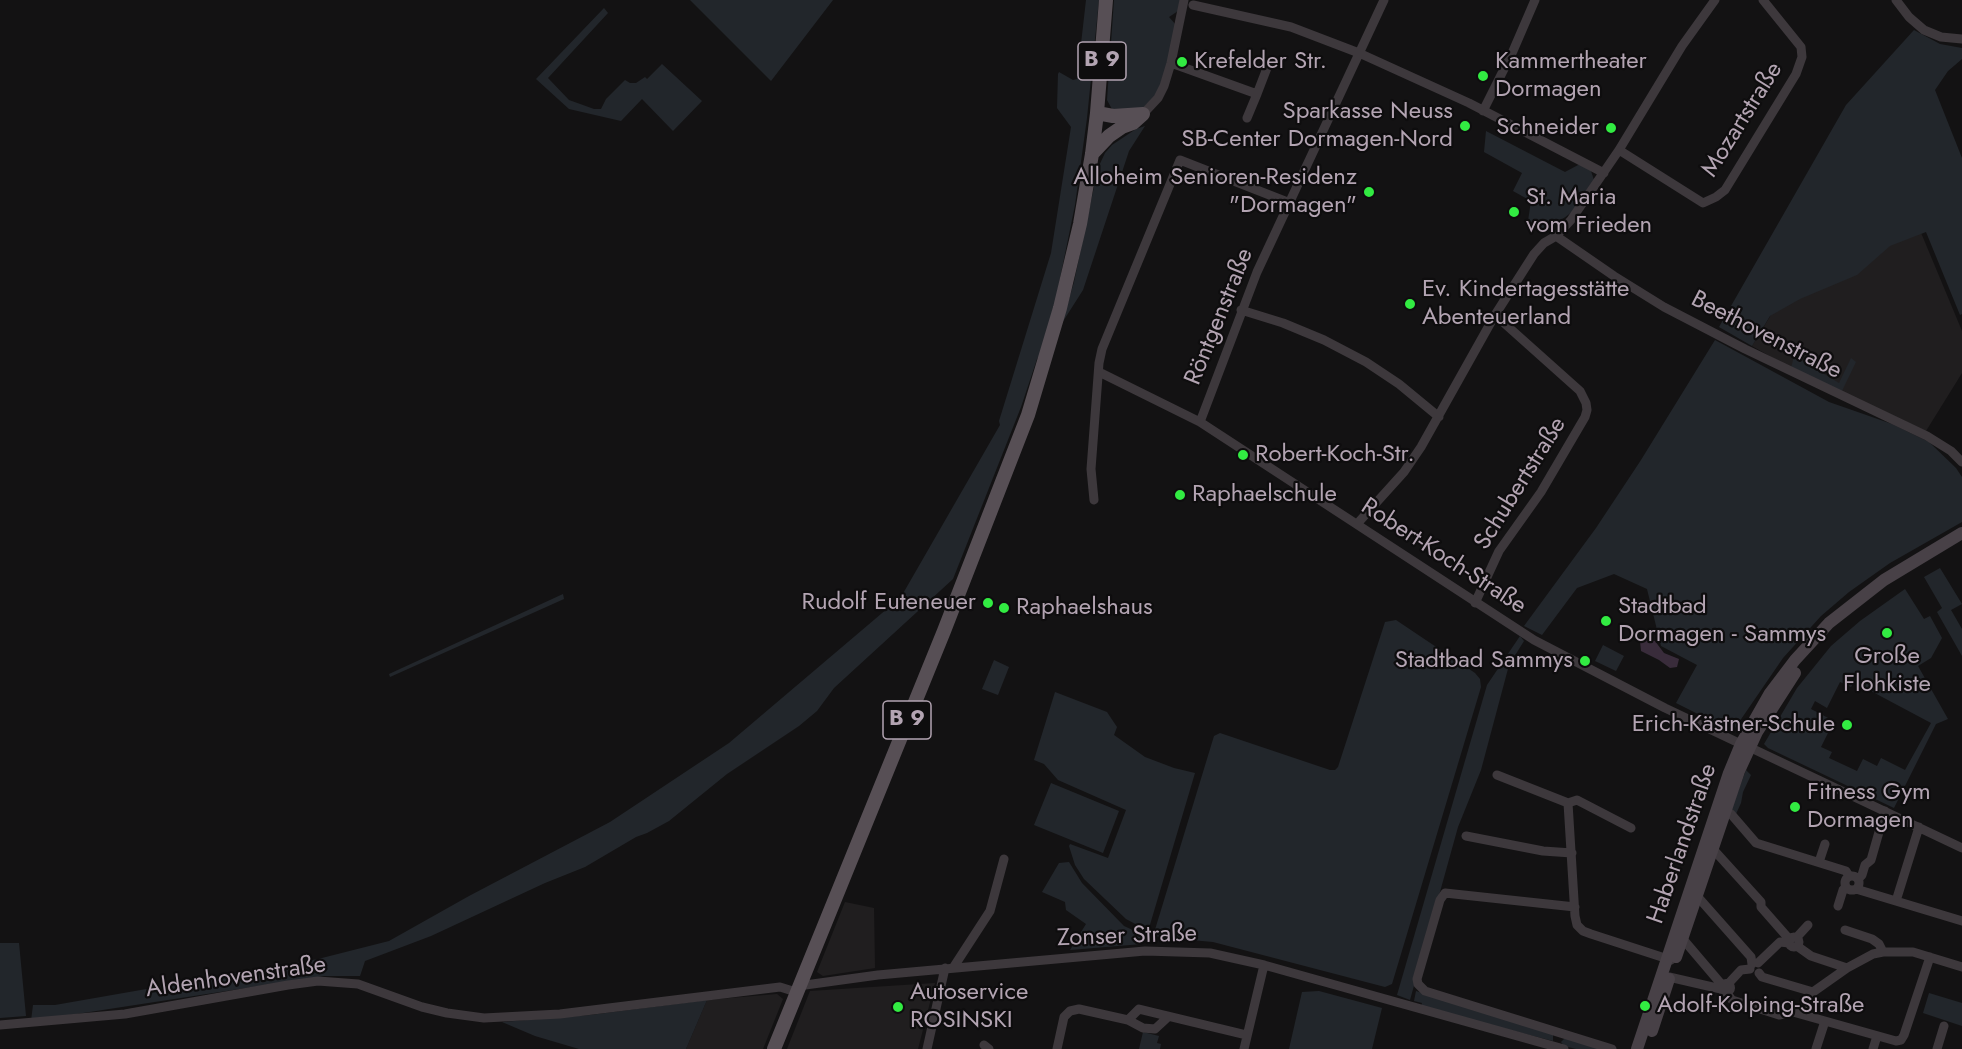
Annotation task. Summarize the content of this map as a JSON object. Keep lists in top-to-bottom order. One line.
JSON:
{"streets":{"main road":["B 9"],"street":["Mozartstraße","Röntgenstraße","Beethovenstraße","Schubertstraße","Robert-Koch-Straße","Haberlandstraße","Zonser Straße","Aldenhovenstraße"]},"crossings":[["B 9","Zonser Straße"],["B 9","Aldenhovenstraße"],["Röntgenstraße","Robert-Koch-Straße"],["Schubertstraße","Robert-Koch-Straße"],["Robert-Koch-Straße","Haberlandstraße"],["Zonser Straße","Aldenhovenstraße"]],"places":["Krefelder Str.","Kammertheater Dormagen","Sparkasse Neuss SB-Center Dormagen-Nord","Schneider","Alloheim Senioren-Residenz \"Dormagen\"","St. Maria vom Frieden","Ev. Kindertagesstätte Abenteuerland","Robert-Koch-Str.","Raphaelschule","Rudolf Euteneuer","Raphaelshaus","Stadtbad Dormagen - Sammys","Große Flohkiste","Stadtbad Sammys","Erich-Kästner-Schule","Fitness Gym Dormagen","Adolf-Kolping-Straße","Autoservice ROSINSKI"]}
